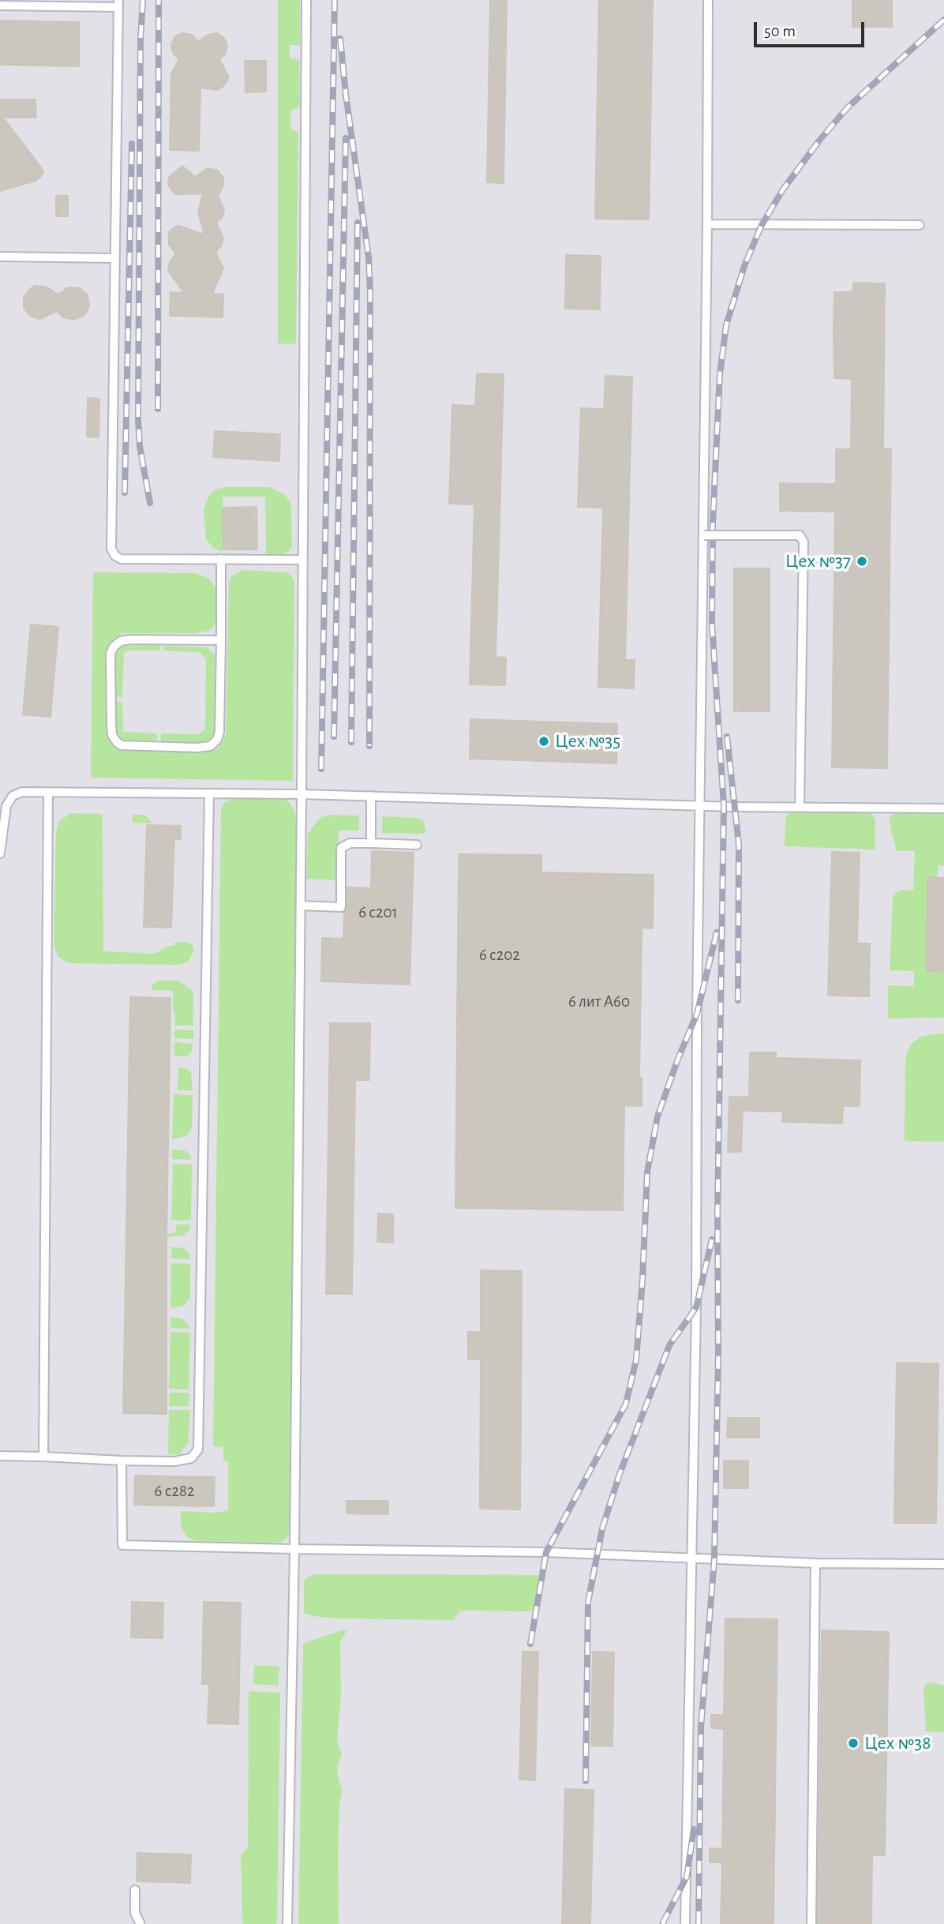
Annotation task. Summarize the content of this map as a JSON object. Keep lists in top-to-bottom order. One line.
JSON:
{"places":["Цех №37","Цех №35","Цех №38"],"house_numbers":["6 с201","6 с202","6 лит А60","6 с282"],"scale_bar":"50 m"}
